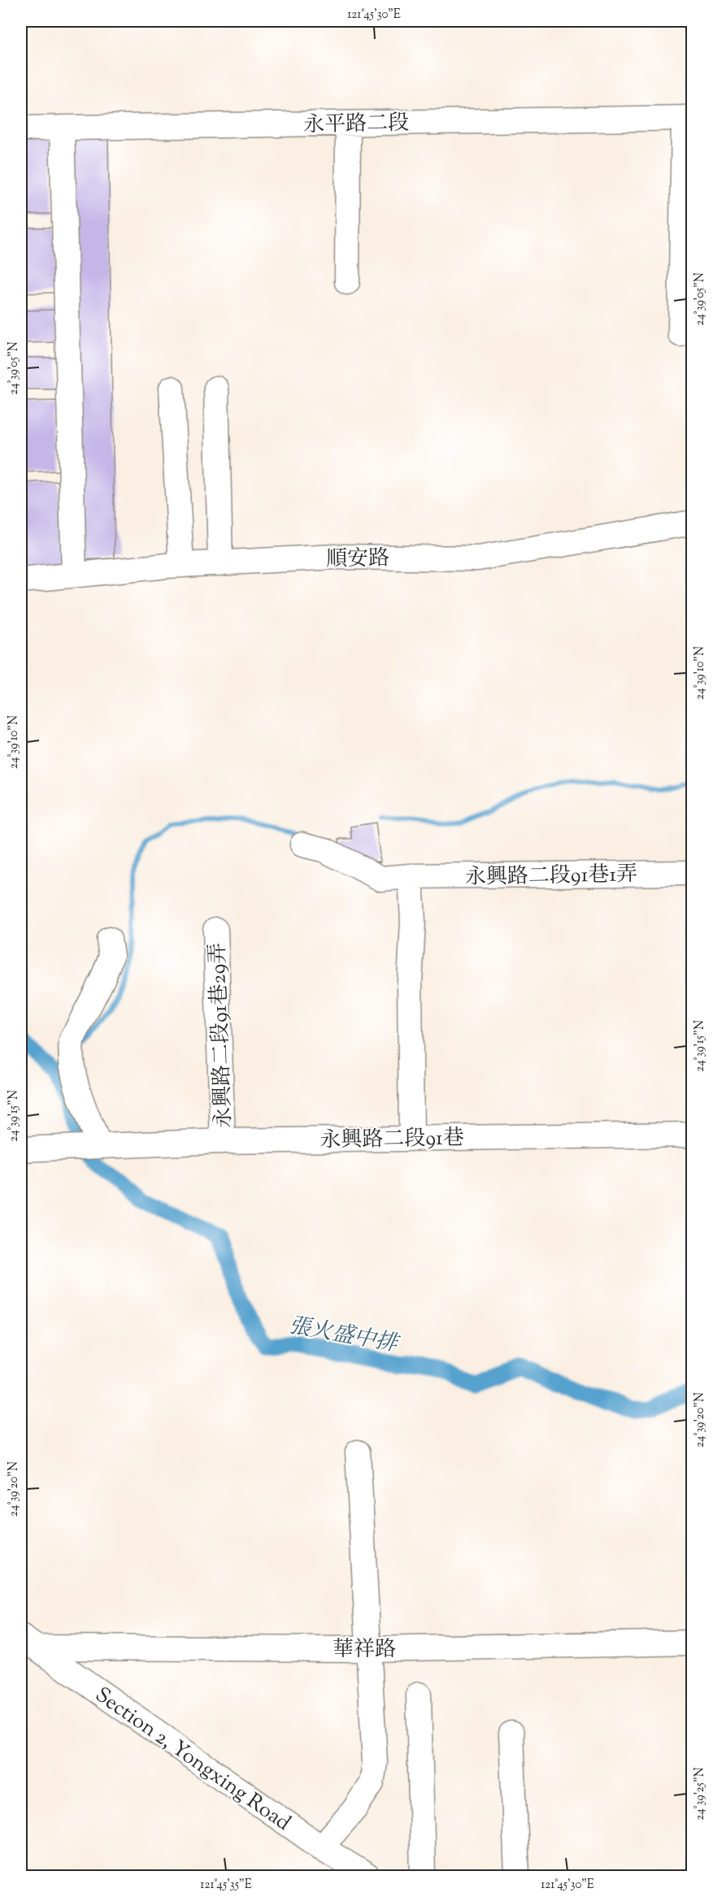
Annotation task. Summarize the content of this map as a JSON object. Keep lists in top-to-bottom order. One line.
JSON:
{"streets":{"street":["永平路二段","順安路","永興路二段91巷1弄","永興路二段91巷29弄","永興路二段91巷","華祥路","Section 2, Yongxing Road"]},"crossings":[["永興路二段91巷29弄","永興路二段91巷"],["華祥路","Section 2, Yongxing Road"]],"water":["張火盛中排"],"coordinates":["121°45'30\"E","24°39'05\"N","24°39'10\"N","24°39'15\"N","24°39'20\"N","24°39'25\"N","121°45'35\"E"]}
